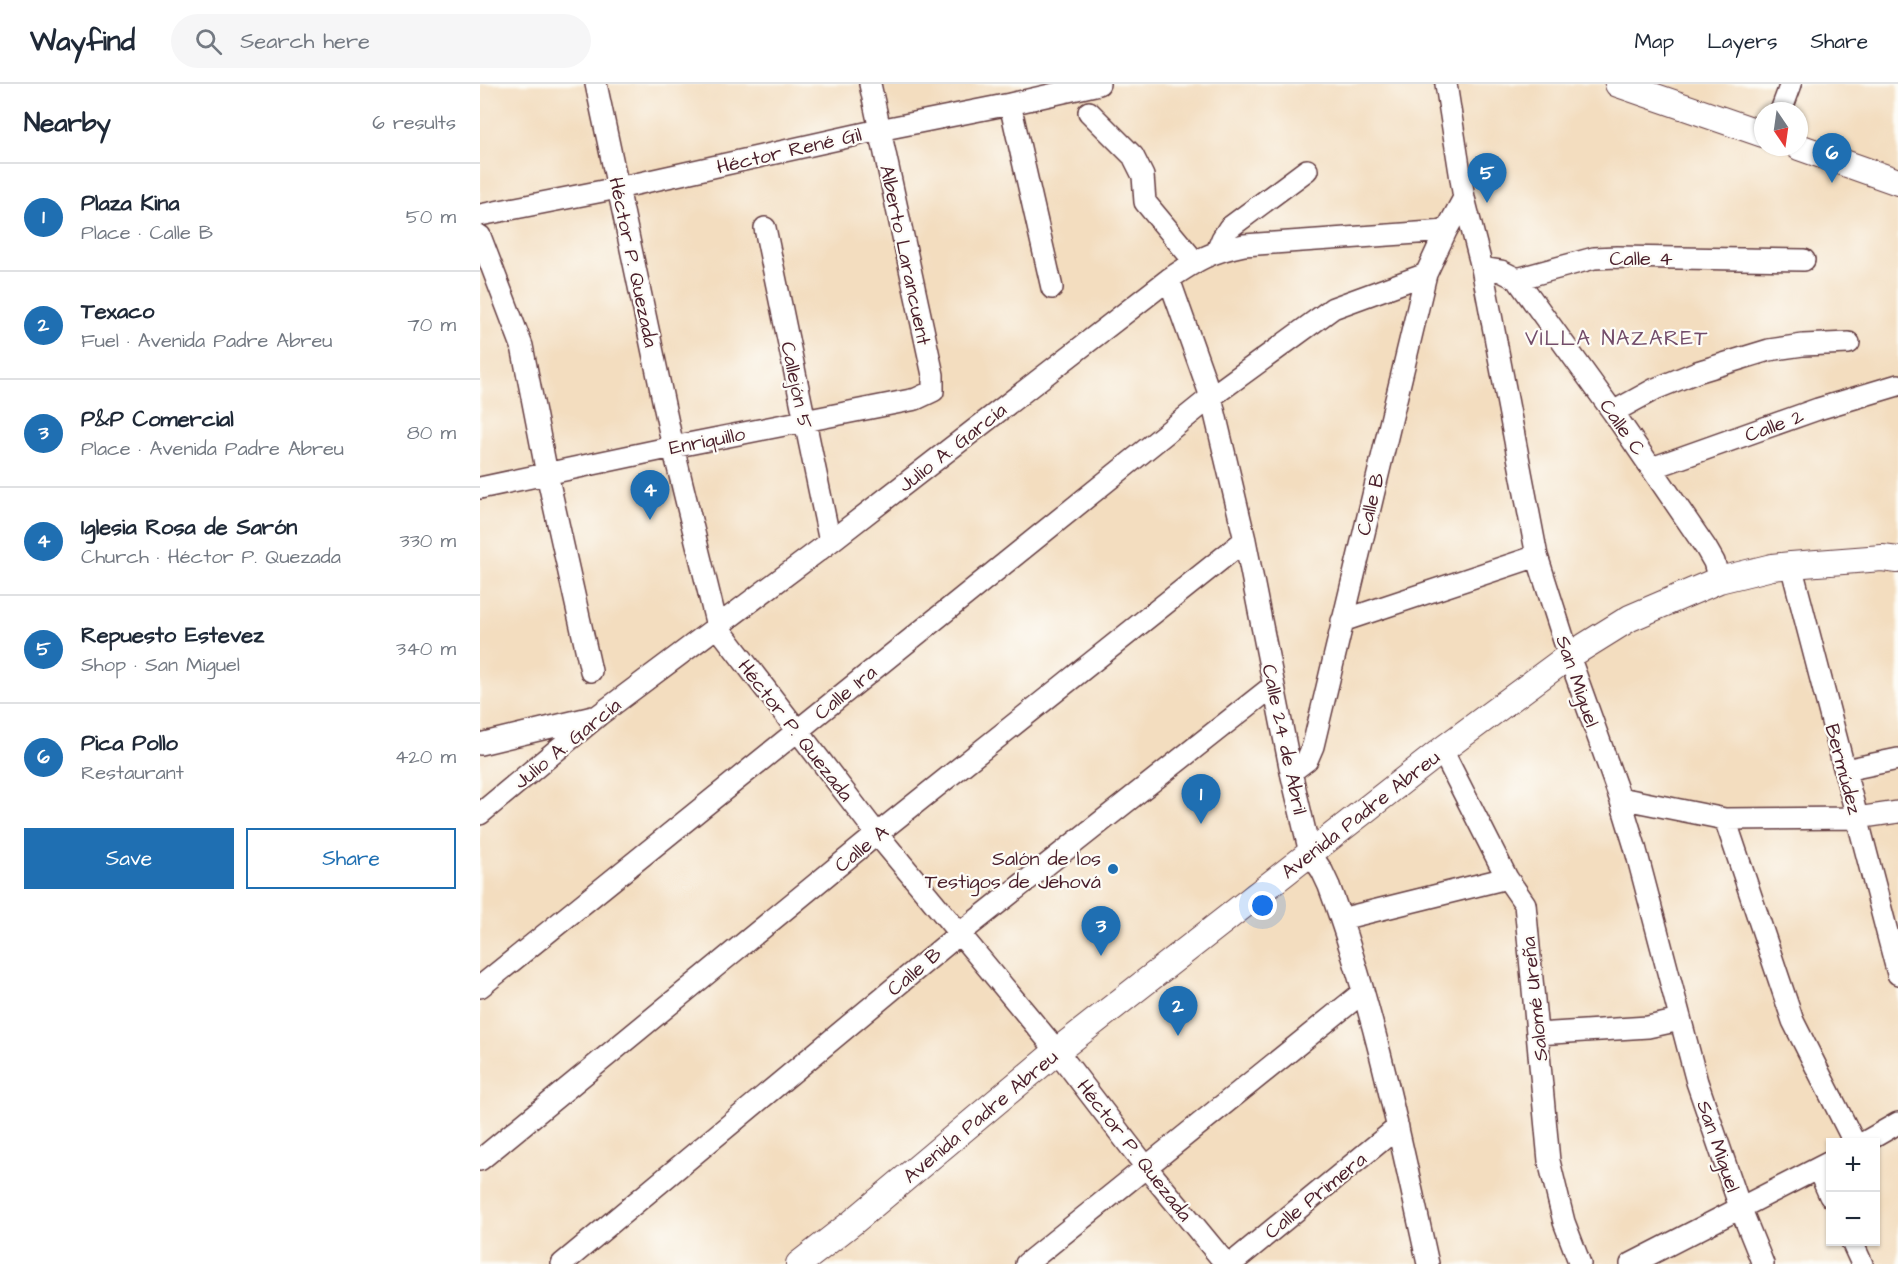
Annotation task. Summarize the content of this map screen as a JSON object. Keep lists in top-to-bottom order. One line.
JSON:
{"streets":{"main road":["Avenida Padre Abreu"],"street":["Héctor René Gil","Alberto Larancuent","Calle 4","Héctor P. Quezada","Callejón 5","Calle 2","Calle C","Enriquillo","Julio A. García","Calle B","San Miguel","Calle 1ra","Calle 24 de Abril","Bermúdez","Calle A","Salomé Ureña","Calle Primera"]},"crossings":[["Héctor René Gil","Alberto Larancuent"],["Héctor René Gil","Héctor P. Quezada"],["Alberto Larancuent","Enriquillo"],["Calle 4","Calle C"],["Héctor P. Quezada","Enriquillo"],["Héctor P. Quezada","Julio A. García"],["Héctor P. Quezada","Calle B"],["Héctor P. Quezada","Calle 1ra"],["Héctor P. Quezada","Avenida Padre Abreu"],["Héctor P. Quezada","Calle A"],["Callejón 5","Enriquillo"],["Callejón 5","Julio A. García"],["Calle 2","Calle C"],["Calle C","Avenida Padre Abreu"],["Julio A. García","Calle B"],["Julio A. García","Calle 24 de Abril"],["Calle B","Calle 1ra"],["Calle B","Calle 24 de Abril"],["San Miguel","Avenida Padre Abreu"],["Calle 1ra","Calle 24 de Abril"],["Calle 24 de Abril","Avenida Padre Abreu"],["Calle 24 de Abril","Calle A"],["Calle 24 de Abril","Calle Primera"],["Bermúdez","Avenida Padre Abreu"],["Avenida Padre Abreu","Salomé Ureña"]],"districts":["VILLA NAZARET"],"places":["Salón de los Testigos de Jehová"],"north":"bottom","page":{"header":"Wayfind","search":"Search here","nav":["Map","Layers","Share"],"heading":["Nearby","6 results"],"pins":["6","5","4","1","3","2"],"list":[{"mark":"1","name":"Plaza Kina","note":"Place · Calle B","value":"50 m"},{"mark":"2","name":"Texaco","note":"Fuel · Avenida Padre Abreu","value":"70 m"},{"mark":"3","name":"P&P Comercial","note":"Place · Avenida Padre Abreu","value":"80 m"},{"mark":"4","name":"Iglesia Rosa de Sarón","note":"Church · Héctor P. Quezada","value":"330 m"},{"mark":"5","name":"Repuesto Estevez","note":"Shop · San Miguel","value":"340 m"},{"mark":"6","name":"Pica Pollo","note":"Restaurant","value":"420 m"}],"buttons":["Save","Share"],"map_buttons":["+","−"]}}
